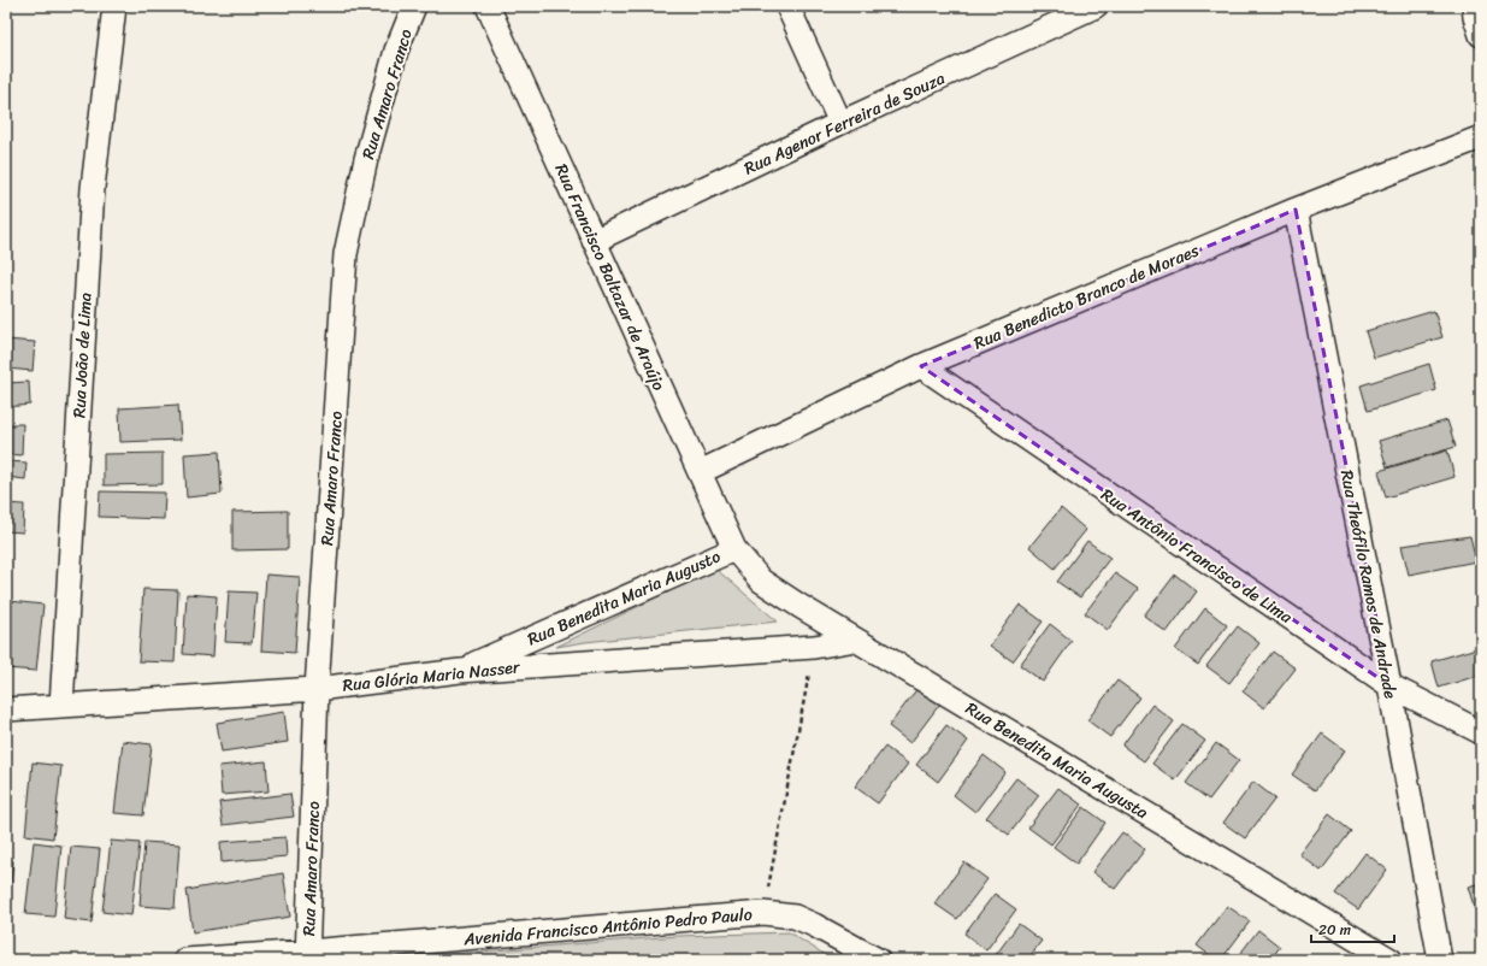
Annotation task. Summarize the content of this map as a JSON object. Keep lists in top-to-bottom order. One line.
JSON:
{"streets":{"street":["Rua Amaro Franco","Rua Agenor Ferreira de Souza","Rua Francisco Baltazar de Araújo","Rua Benedicto Branco de Moraes","Rua João de Lima","Rua Antônio Francisco de Lima","Rua Theófilo Ramos de Andrade","Rua Benedita Maria Augusto","Rua Glória Maria Nasser","Rua Benedita Maria Augusta","Avenida Francisco Antônio Pedro Paulo"]},"crossings":[["Rua Amaro Franco","Rua Glória Maria Nasser"],["Rua Amaro Franco","Avenida Francisco Antônio Pedro Paulo"],["Rua Agenor Ferreira de Souza","Rua Francisco Baltazar de Araújo"],["Rua Francisco Baltazar de Araújo","Rua Benedicto Branco de Moraes"],["Rua Francisco Baltazar de Araújo","Rua Benedita Maria Augusto"],["Rua Francisco Baltazar de Araújo","Rua Benedita Maria Augusta"],["Rua Benedicto Branco de Moraes","Rua Antônio Francisco de Lima"],["Rua Benedicto Branco de Moraes","Rua Theófilo Ramos de Andrade"],["Rua João de Lima","Rua Glória Maria Nasser"],["Rua Antônio Francisco de Lima","Rua Theófilo Ramos de Andrade"],["Rua Benedita Maria Augusto","Rua Glória Maria Nasser"],["Rua Benedita Maria Augusto","Rua Benedita Maria Augusta"],["Rua Glória Maria Nasser","Rua Benedita Maria Augusta"]],"scale_bar":"20 m"}
